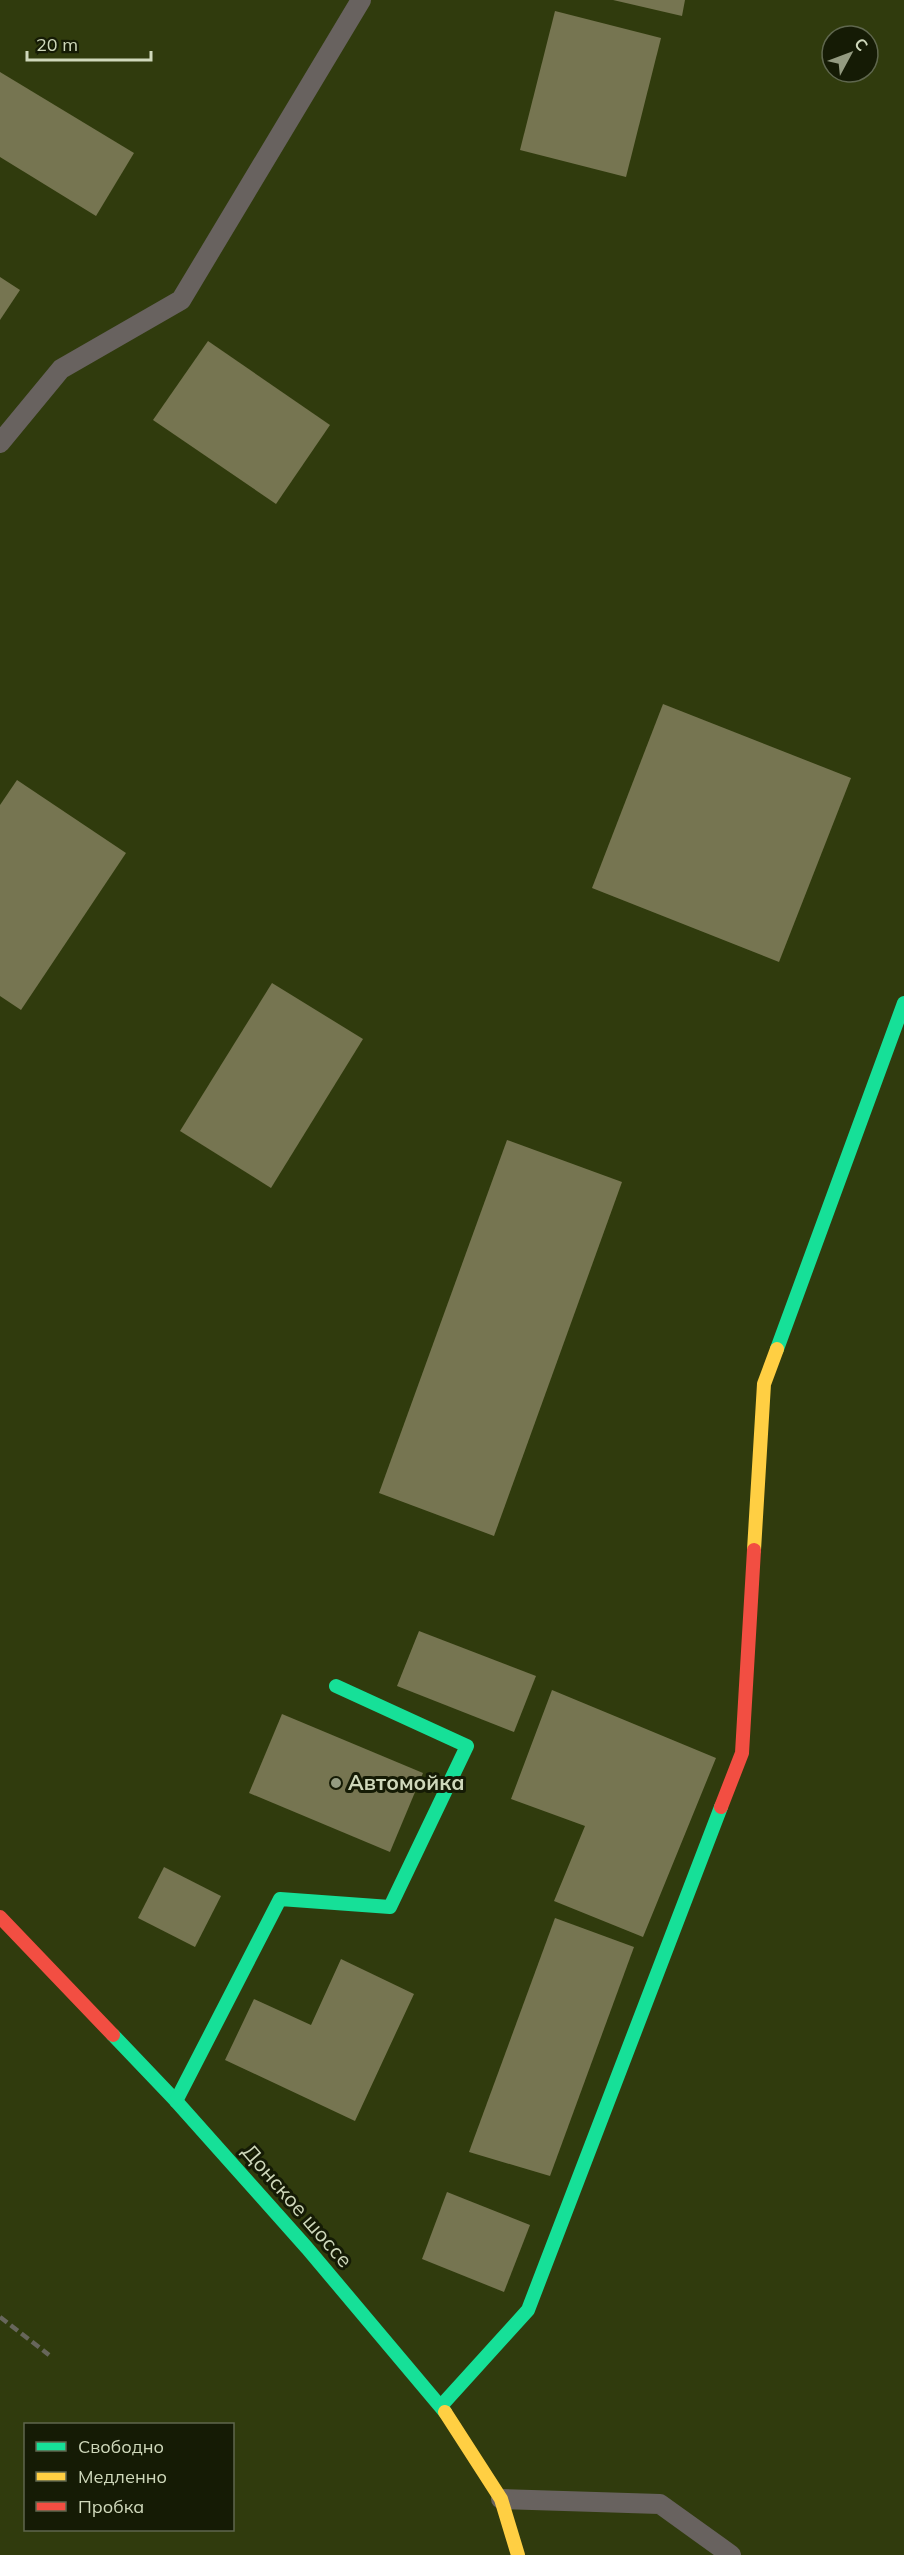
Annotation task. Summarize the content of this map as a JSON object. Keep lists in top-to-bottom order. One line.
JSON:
{"streets":{"street":["Донское шоссе"]},"places":["Автомойка"],"legend":["Свободно","Медленно","Пробка"],"scale_bar":"20 m","north":"top right"}
